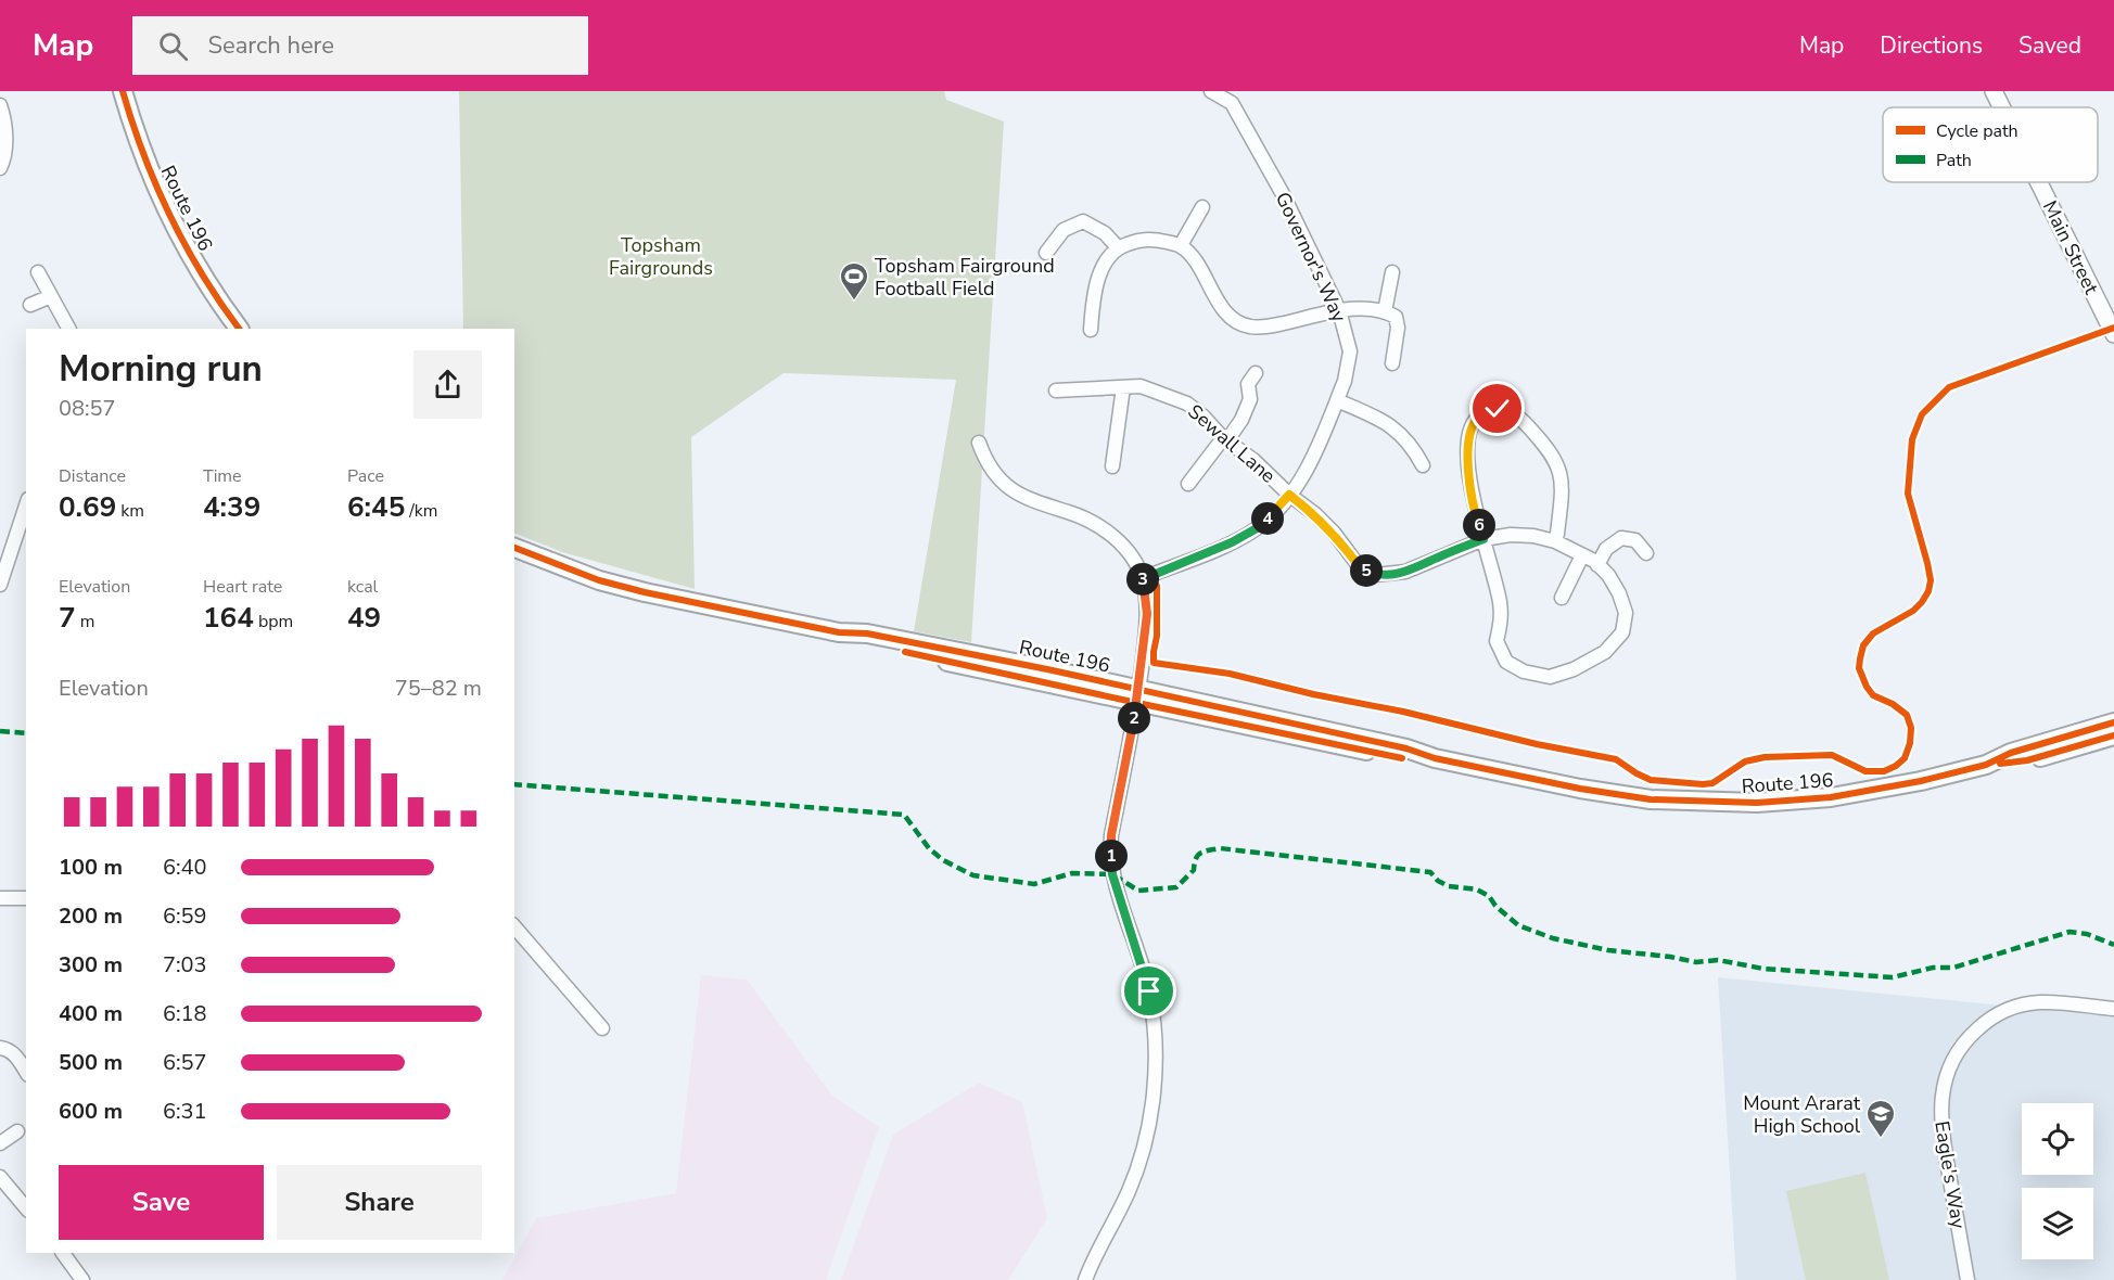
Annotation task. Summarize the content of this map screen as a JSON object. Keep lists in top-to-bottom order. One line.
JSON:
{"streets":{"highway":["Route 196"],"main road":["Main Street"],"street":["Governor's Way","Sewall Lane","Eagle's Way"]},"crossings":[["Governor's Way","Sewall Lane"]],"parks":["Topsham Fairgrounds"],"places":{"sports":["Topsham Fairground Football Field"],"school or university":["Mount Ararat High School"]},"legend":["Cycle path","Path"],"page":{"header":"Map","search":"Search here","nav":["Map","Directions","Saved"],"heading":["Morning run","08:57"],"stats":[["Distance","0.69 km"],["Time","4:39"],["Pace","6:45 /km"],["Elevation","7 m"],["Heart rate","164 bpm"],["kcal","49"]],"pins":["4","6","5","3","2","1"],"chart":["Elevation","75–82 m"],"list":[{"name":"100 m","note":"6:40"},{"name":"200 m","note":"6:59"},{"name":"300 m","note":"7:03"},{"name":"400 m","note":"6:18"},{"name":"500 m","note":"6:57"},{"name":"600 m","note":"6:31"}],"buttons":["Save","Share"]}}
